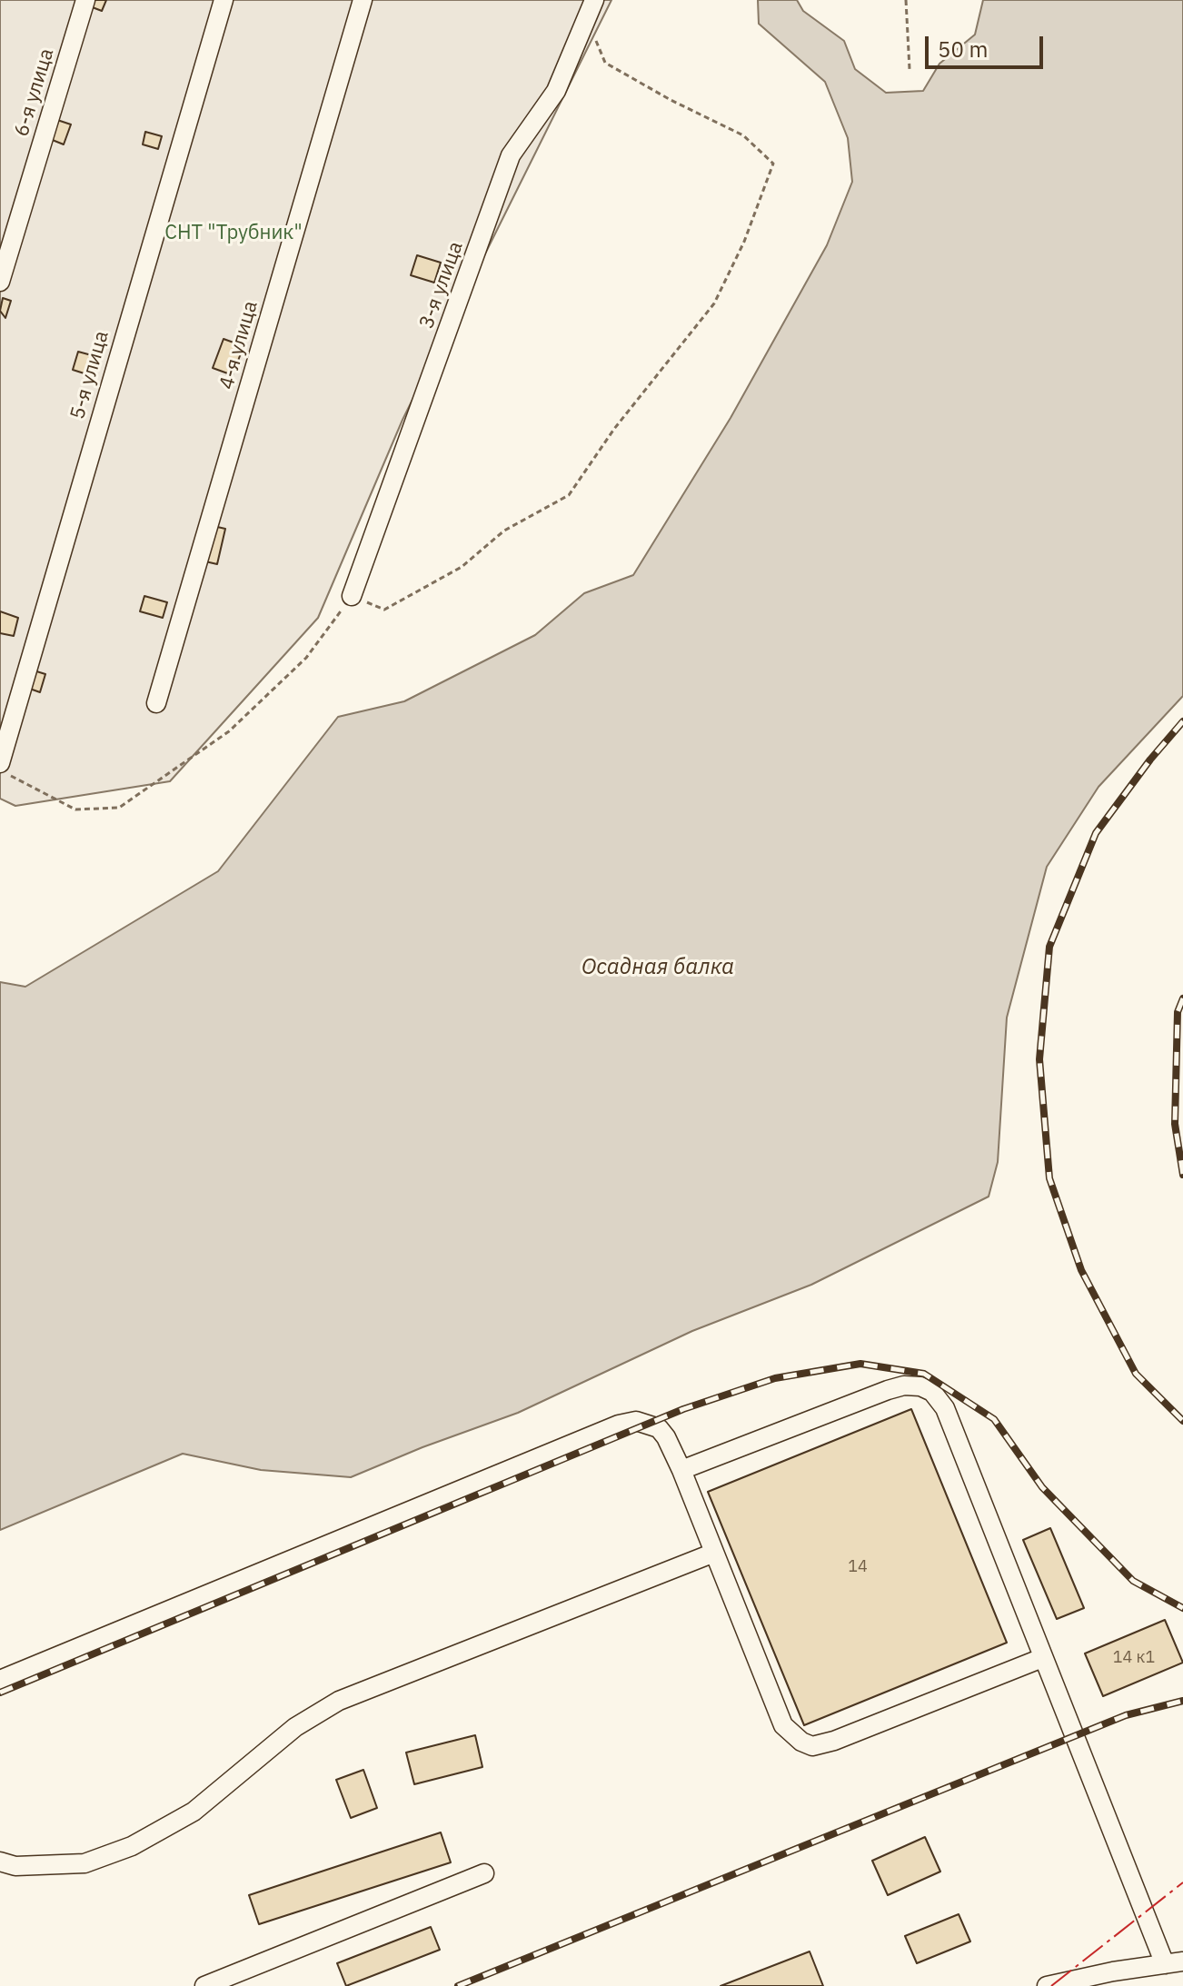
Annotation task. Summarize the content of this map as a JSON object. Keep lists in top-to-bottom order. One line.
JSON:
{"streets":{"street":["6-я улица","3-я улица","4-я улица","5-я улица"]},"water":["Осадная балка"],"parks":["СНТ \"Трубник\""],"house_numbers":["14","14 к1"],"scale_bar":"50 m"}
